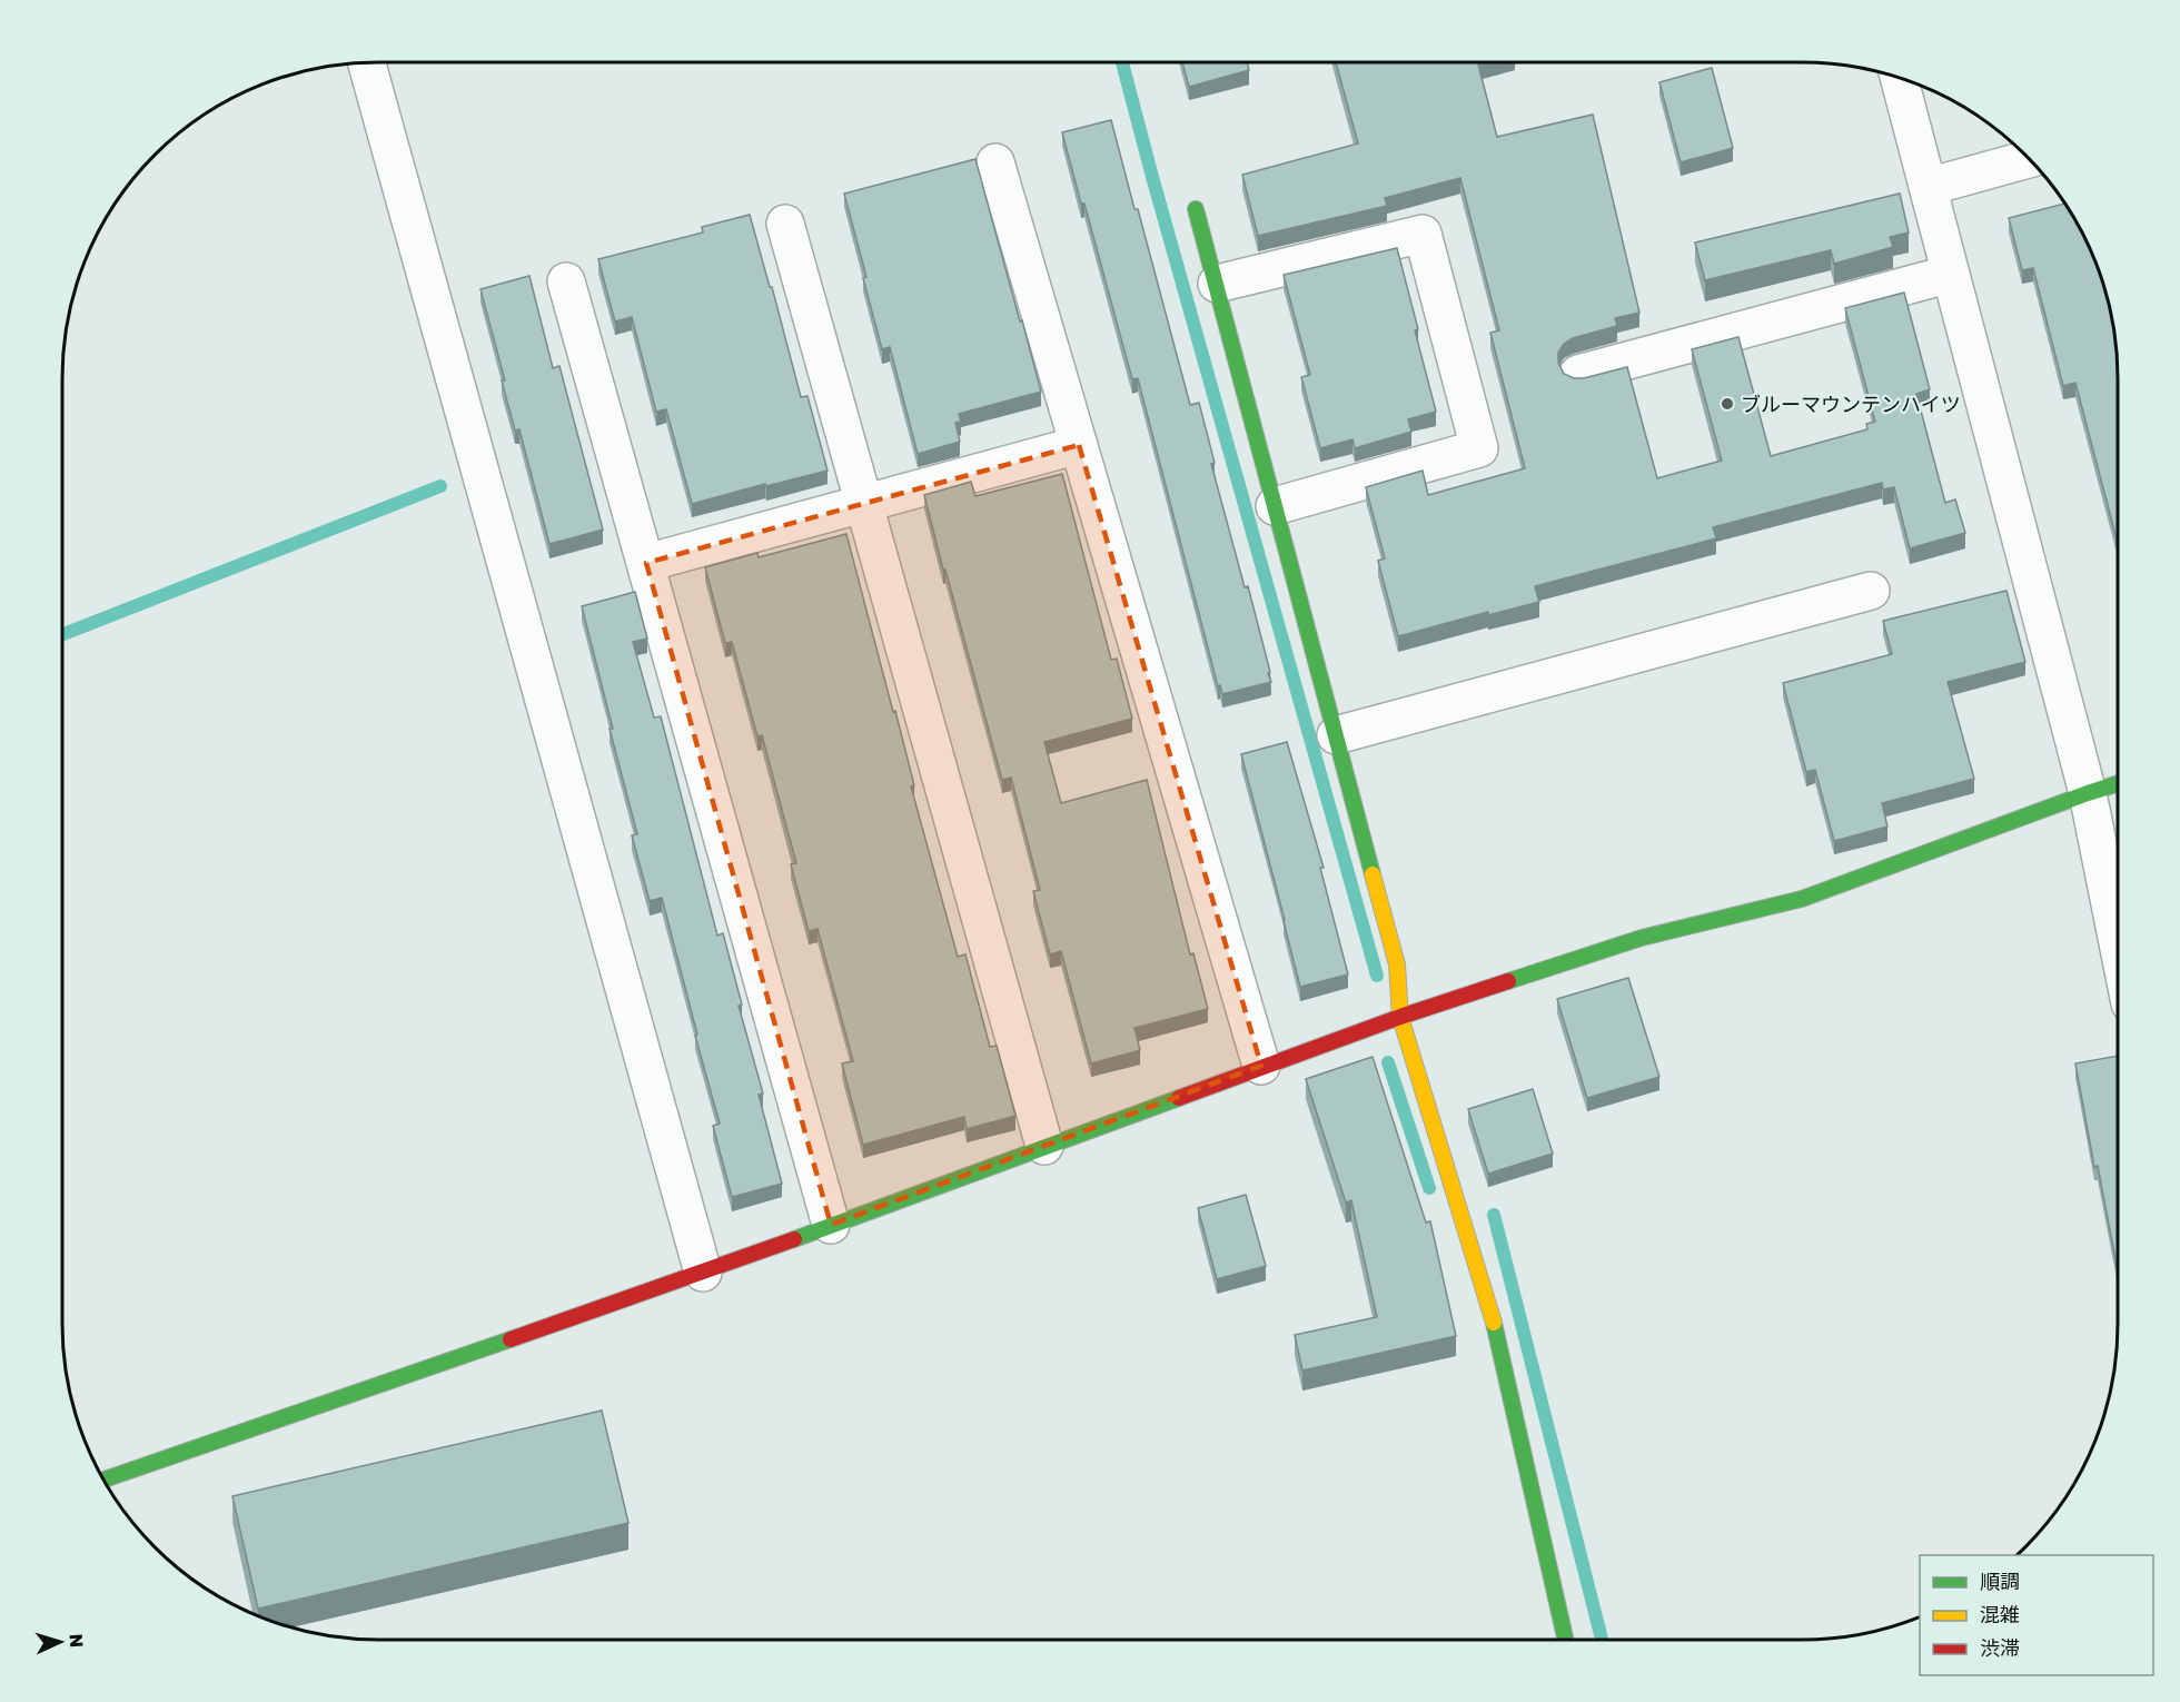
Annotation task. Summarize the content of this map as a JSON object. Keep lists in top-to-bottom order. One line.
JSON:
{"places":["ブルーマウンテンハイツ"],"legend":["順調","混雑","渋滞"],"north":"right"}
